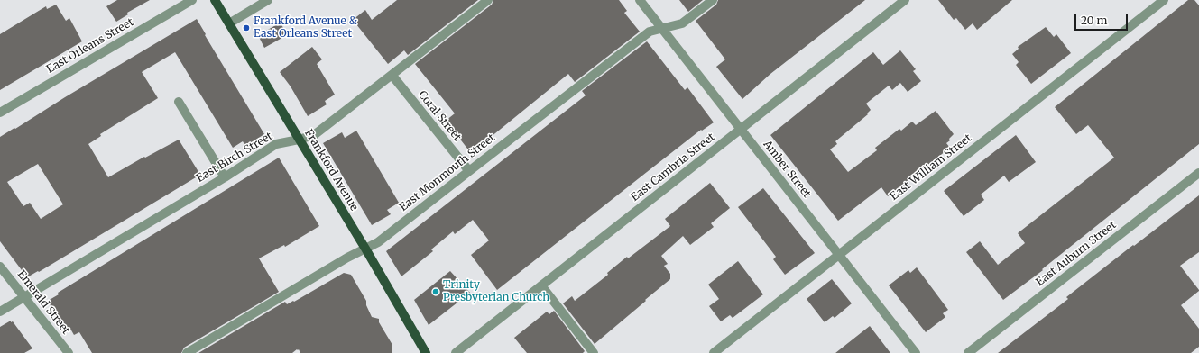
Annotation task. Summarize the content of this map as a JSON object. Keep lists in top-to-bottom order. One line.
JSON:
{"streets":{"main road":["Frankford Avenue"],"street":["East Orleans Street","Coral Street","East Birch Street","East Cambria Street","East William Street","Amber Street","East Monmouth Street","East Auburn Street","Emerald Street"]},"crossings":[["Coral Street","East Birch Street"],["Coral Street","East Monmouth Street"],["East Birch Street","Frankford Avenue"],["East Birch Street","Emerald Street"],["East Cambria Street","Amber Street"],["East William Street","Amber Street"],["Amber Street","East Monmouth Street"],["Frankford Avenue","East Monmouth Street"]],"places":["Frankford Avenue & East Orleans Street","Trinity Presbyterian Church"],"scale_bar":"20 m"}
